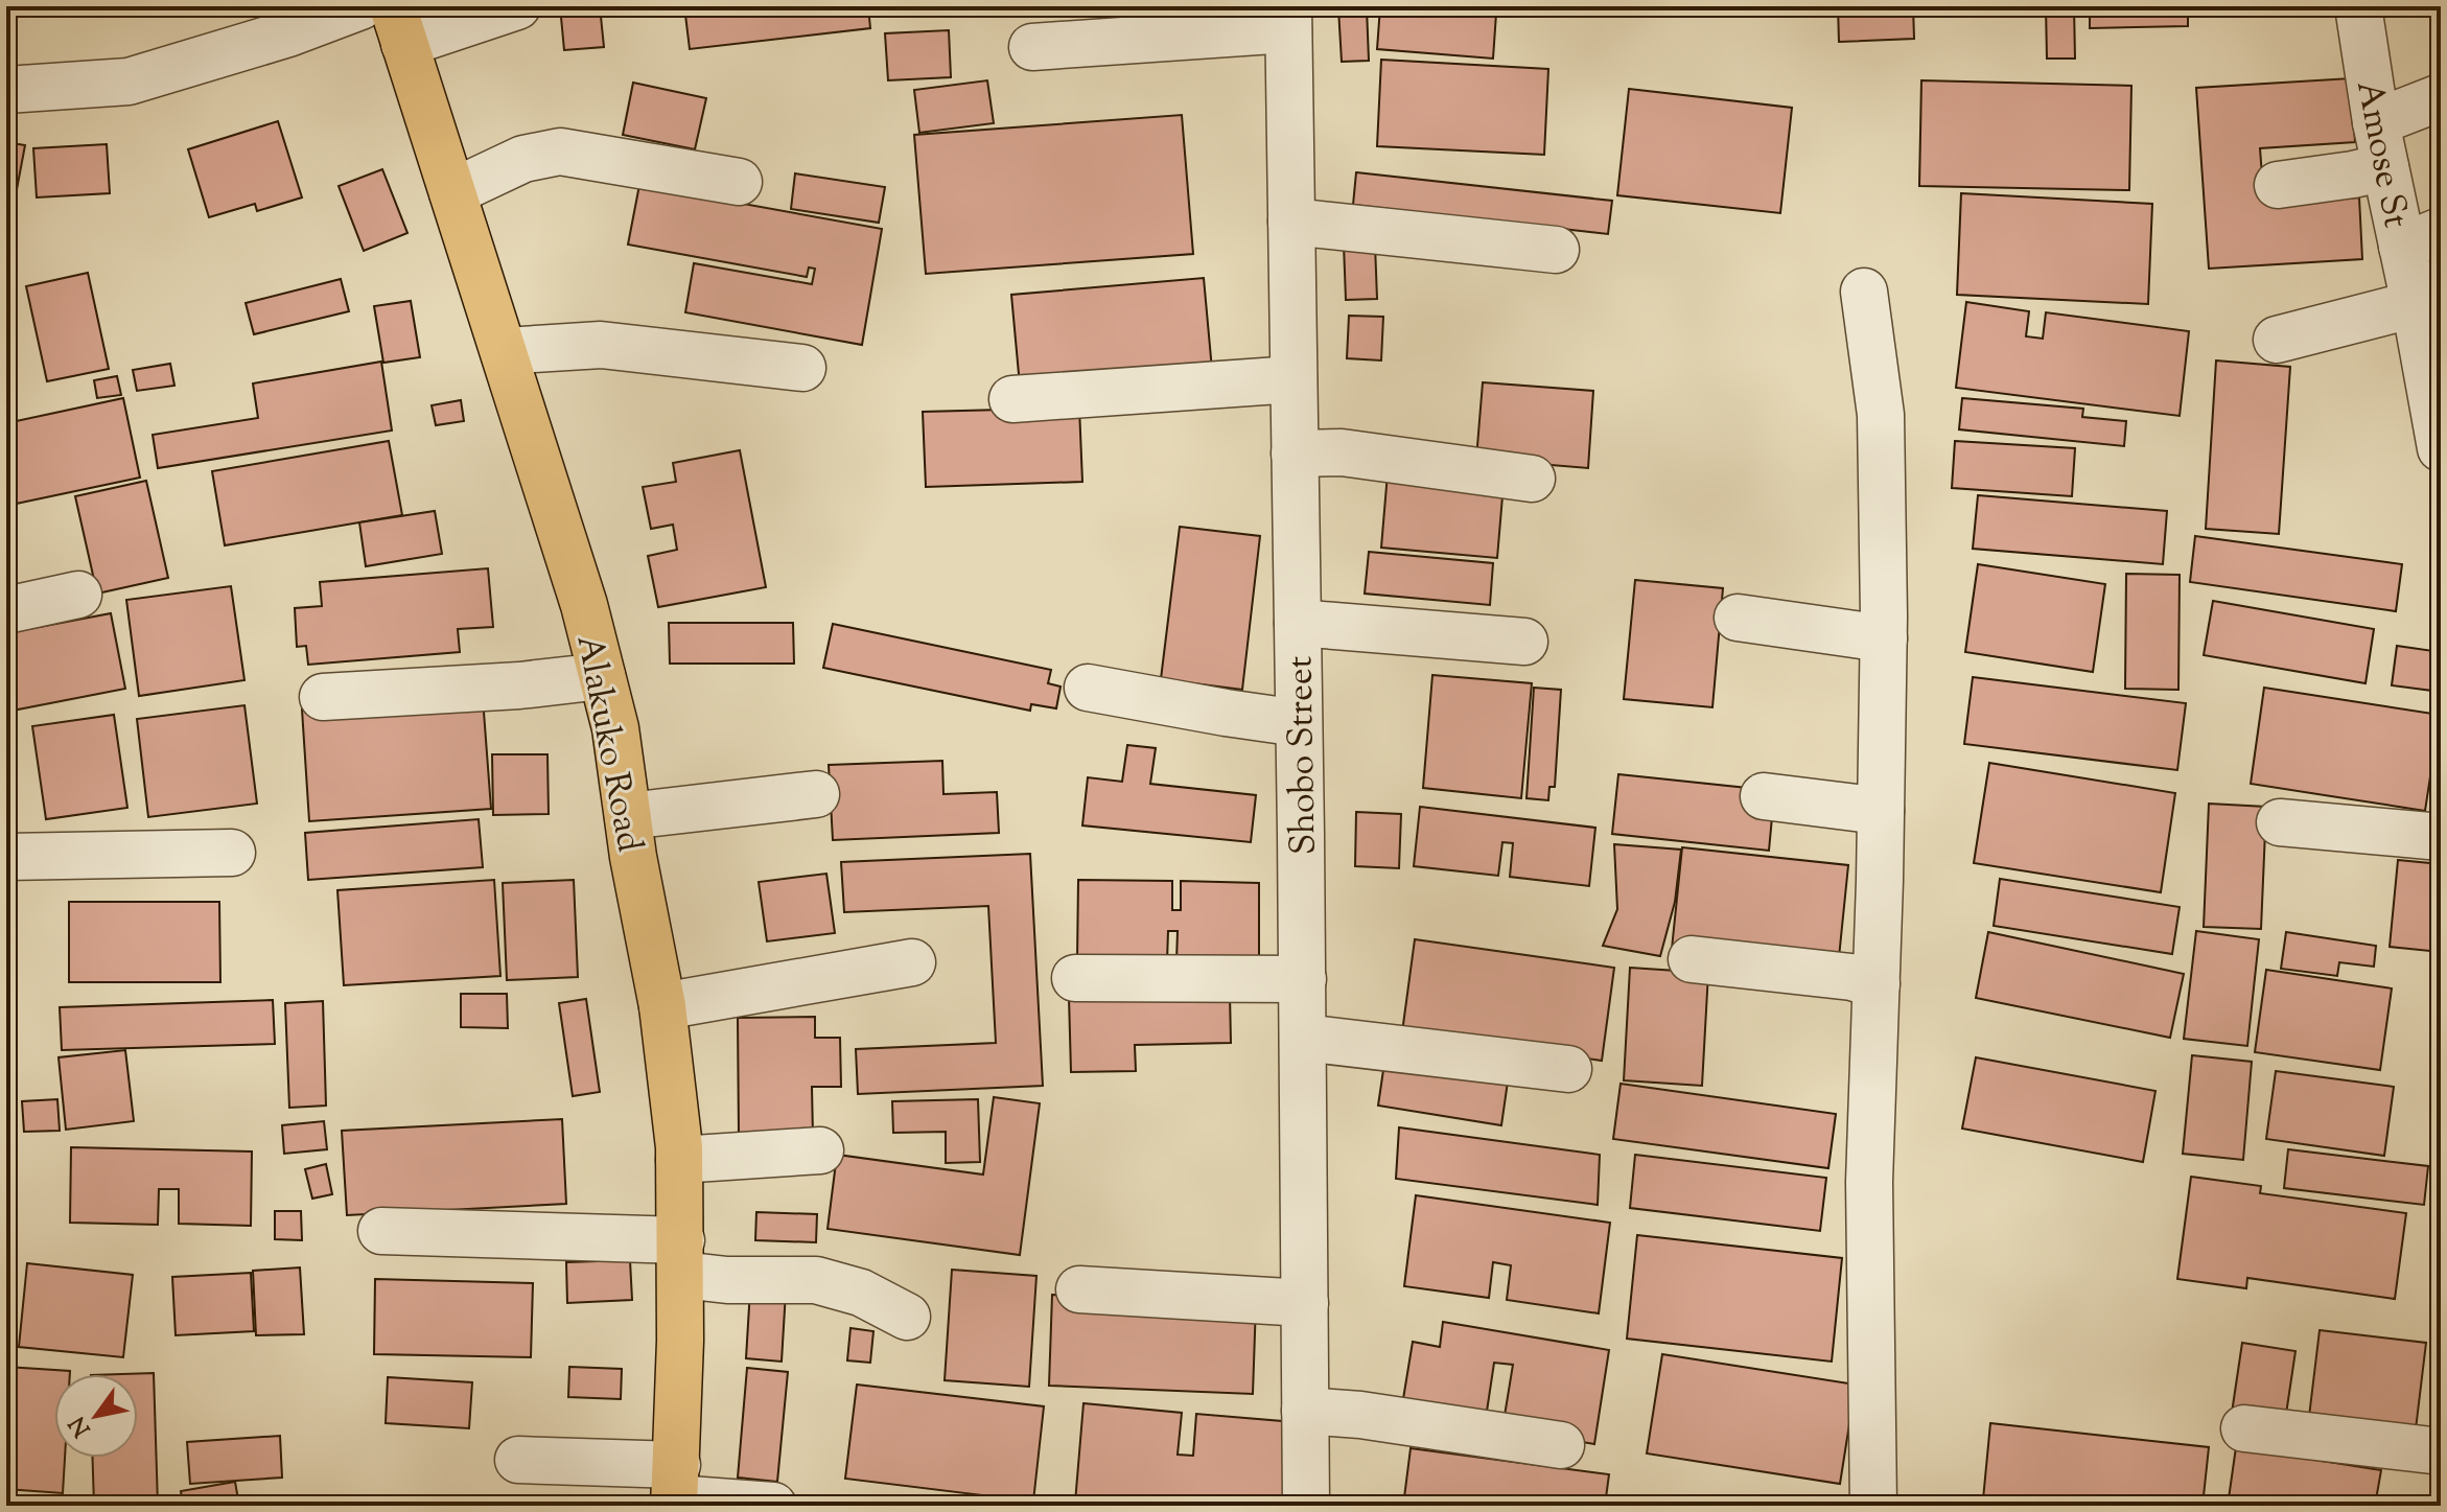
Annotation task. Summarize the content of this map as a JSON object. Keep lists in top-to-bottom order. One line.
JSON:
{"streets":{"main road":["Alakuko Road"],"street":["Amose St","Shobo Street"]},"north":"bottom left"}
